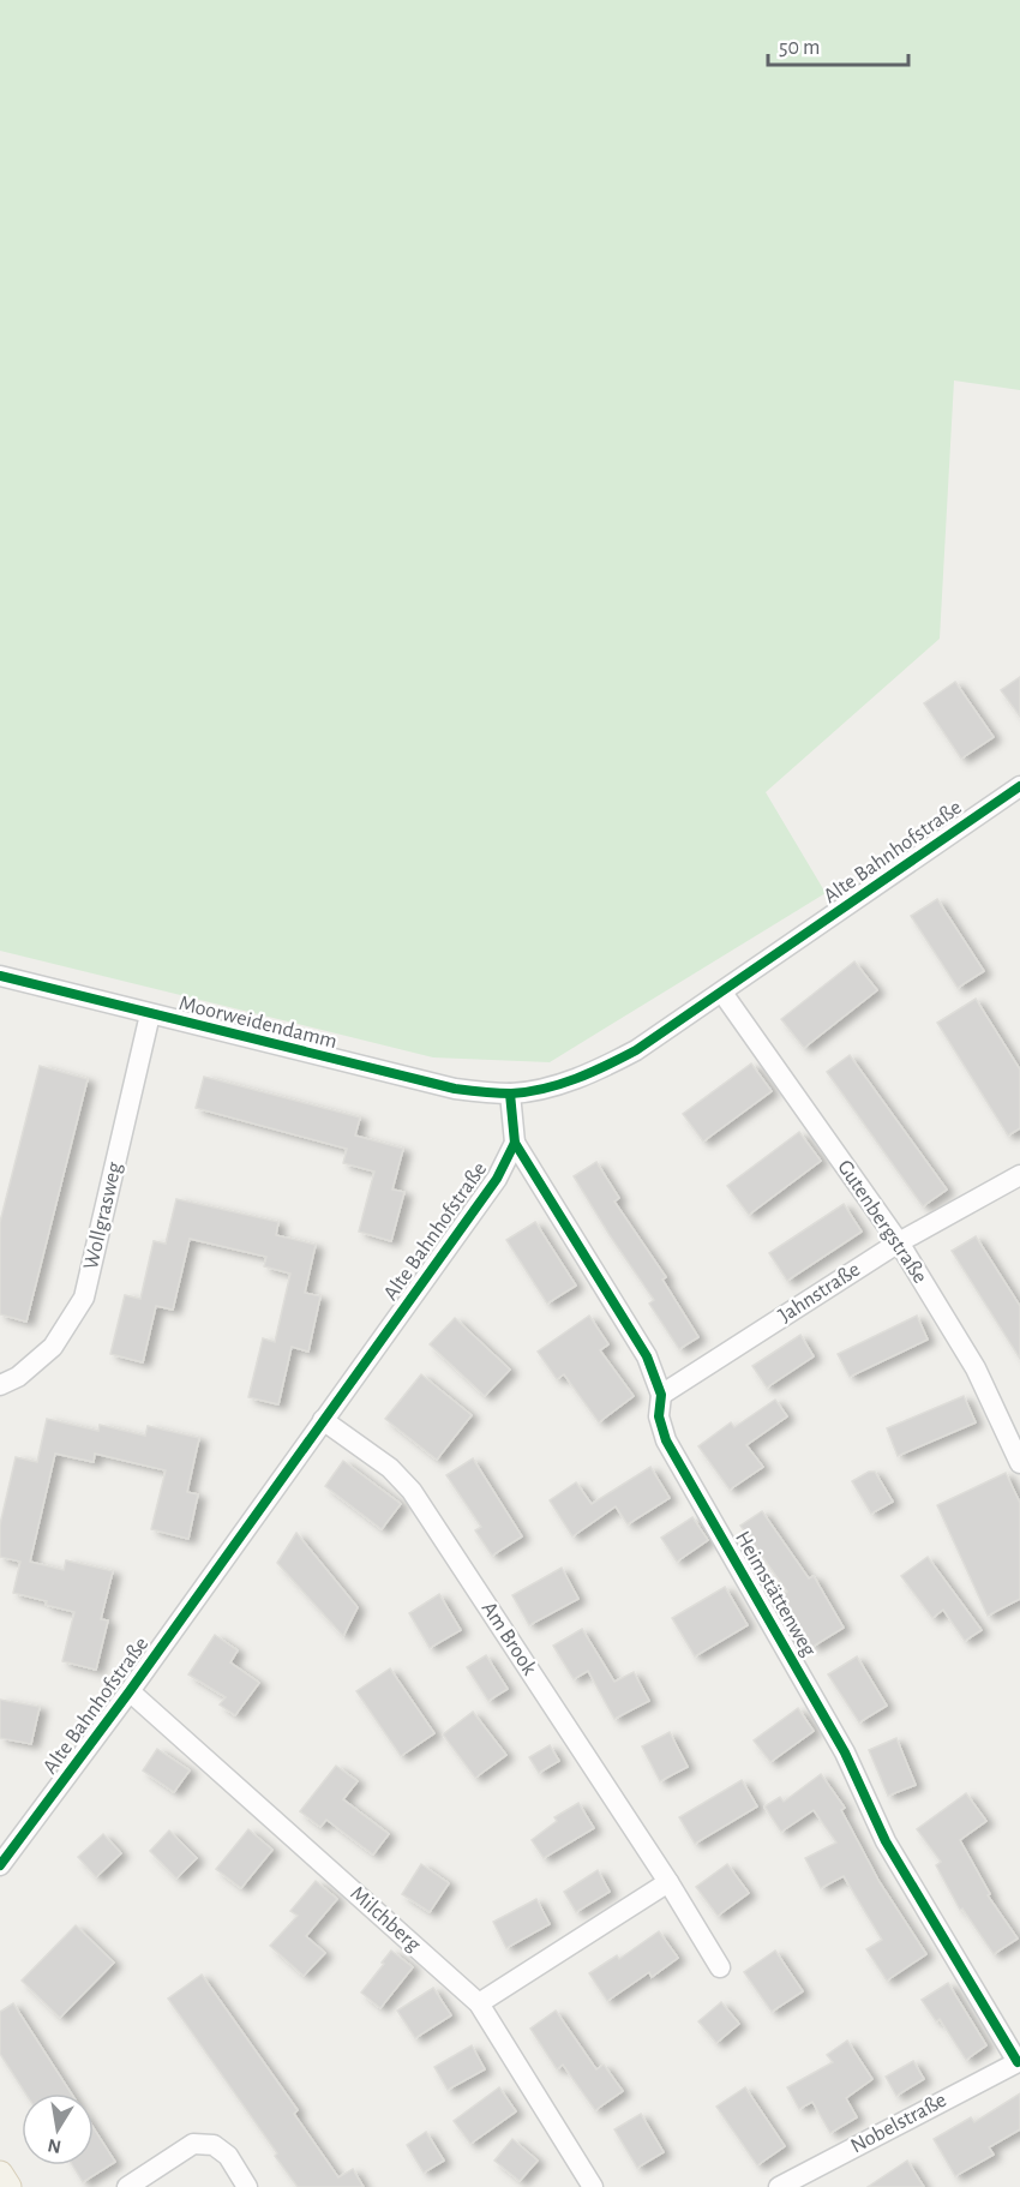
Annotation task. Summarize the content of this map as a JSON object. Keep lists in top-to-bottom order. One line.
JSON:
{"streets":{"street":["Alte Bahnhofstraße","Moorweidendamm","Wollgrasweg","Gutenbergstraße","Jahnstraße","Heimstättenweg","Am Brook","Milchberg","Nobelstraße"]},"crossings":[["Alte Bahnhofstraße","Moorweidendamm"],["Alte Bahnhofstraße","Gutenbergstraße"],["Alte Bahnhofstraße","Heimstättenweg"],["Alte Bahnhofstraße","Am Brook"],["Alte Bahnhofstraße","Milchberg"],["Moorweidendamm","Wollgrasweg"],["Gutenbergstraße","Jahnstraße"],["Jahnstraße","Heimstättenweg"],["Heimstättenweg","Nobelstraße"]],"scale_bar":"50 m","north":"bottom"}
